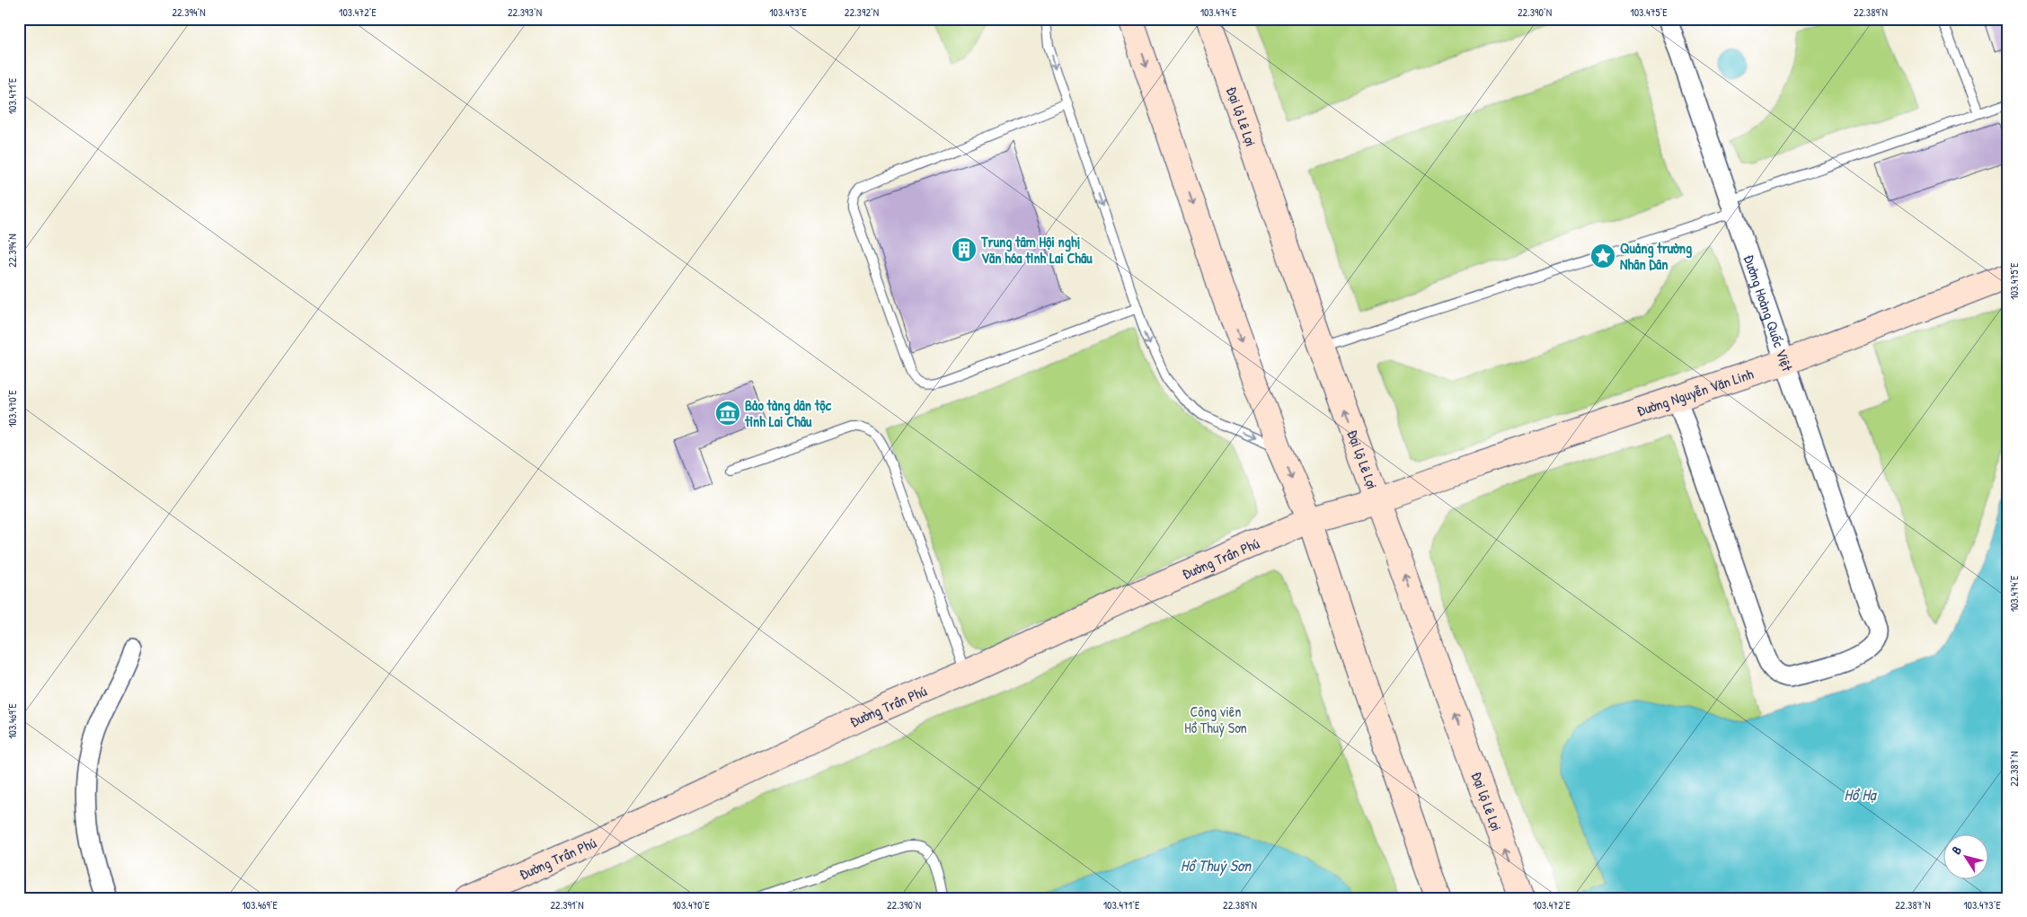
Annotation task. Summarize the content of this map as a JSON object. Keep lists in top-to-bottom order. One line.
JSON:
{"streets":{"main road":["Đại lộ Lê Lợi","Đường Nguyễn Văn Linh","Đường Trần Phú"],"street":["Đường Hoàng Quốc Việt"]},"crossings":[["Đại lộ Lê Lợi","Đường Nguyễn Văn Linh"],["Đường Hoàng Quốc Việt","Đường Nguyễn Văn Linh"],["Đường Nguyễn Văn Linh","Đường Trần Phú"]],"water":["Hồ Hạ","Hồ Thuỷ Sơn"],"parks":["Công viên Hồ Thuỷ Sơn"],"places":{"building":["Trung tâm Hội nghị Văn hóa tỉnh Lai Châu"],"place":["Quảng trường Nhân Dân"],"museum":["Bảo tàng dân tộc tỉnh Lai Châu"]},"north":"top left","coordinates":["22.394°N","103.472°E","22.393°N","103.473°E","22.392°N","103.474°E","22.390°N","103.475°E","22.389°N","103.471°E","103.470°E","103.469°E","22.387°N","22.391°N"]}
